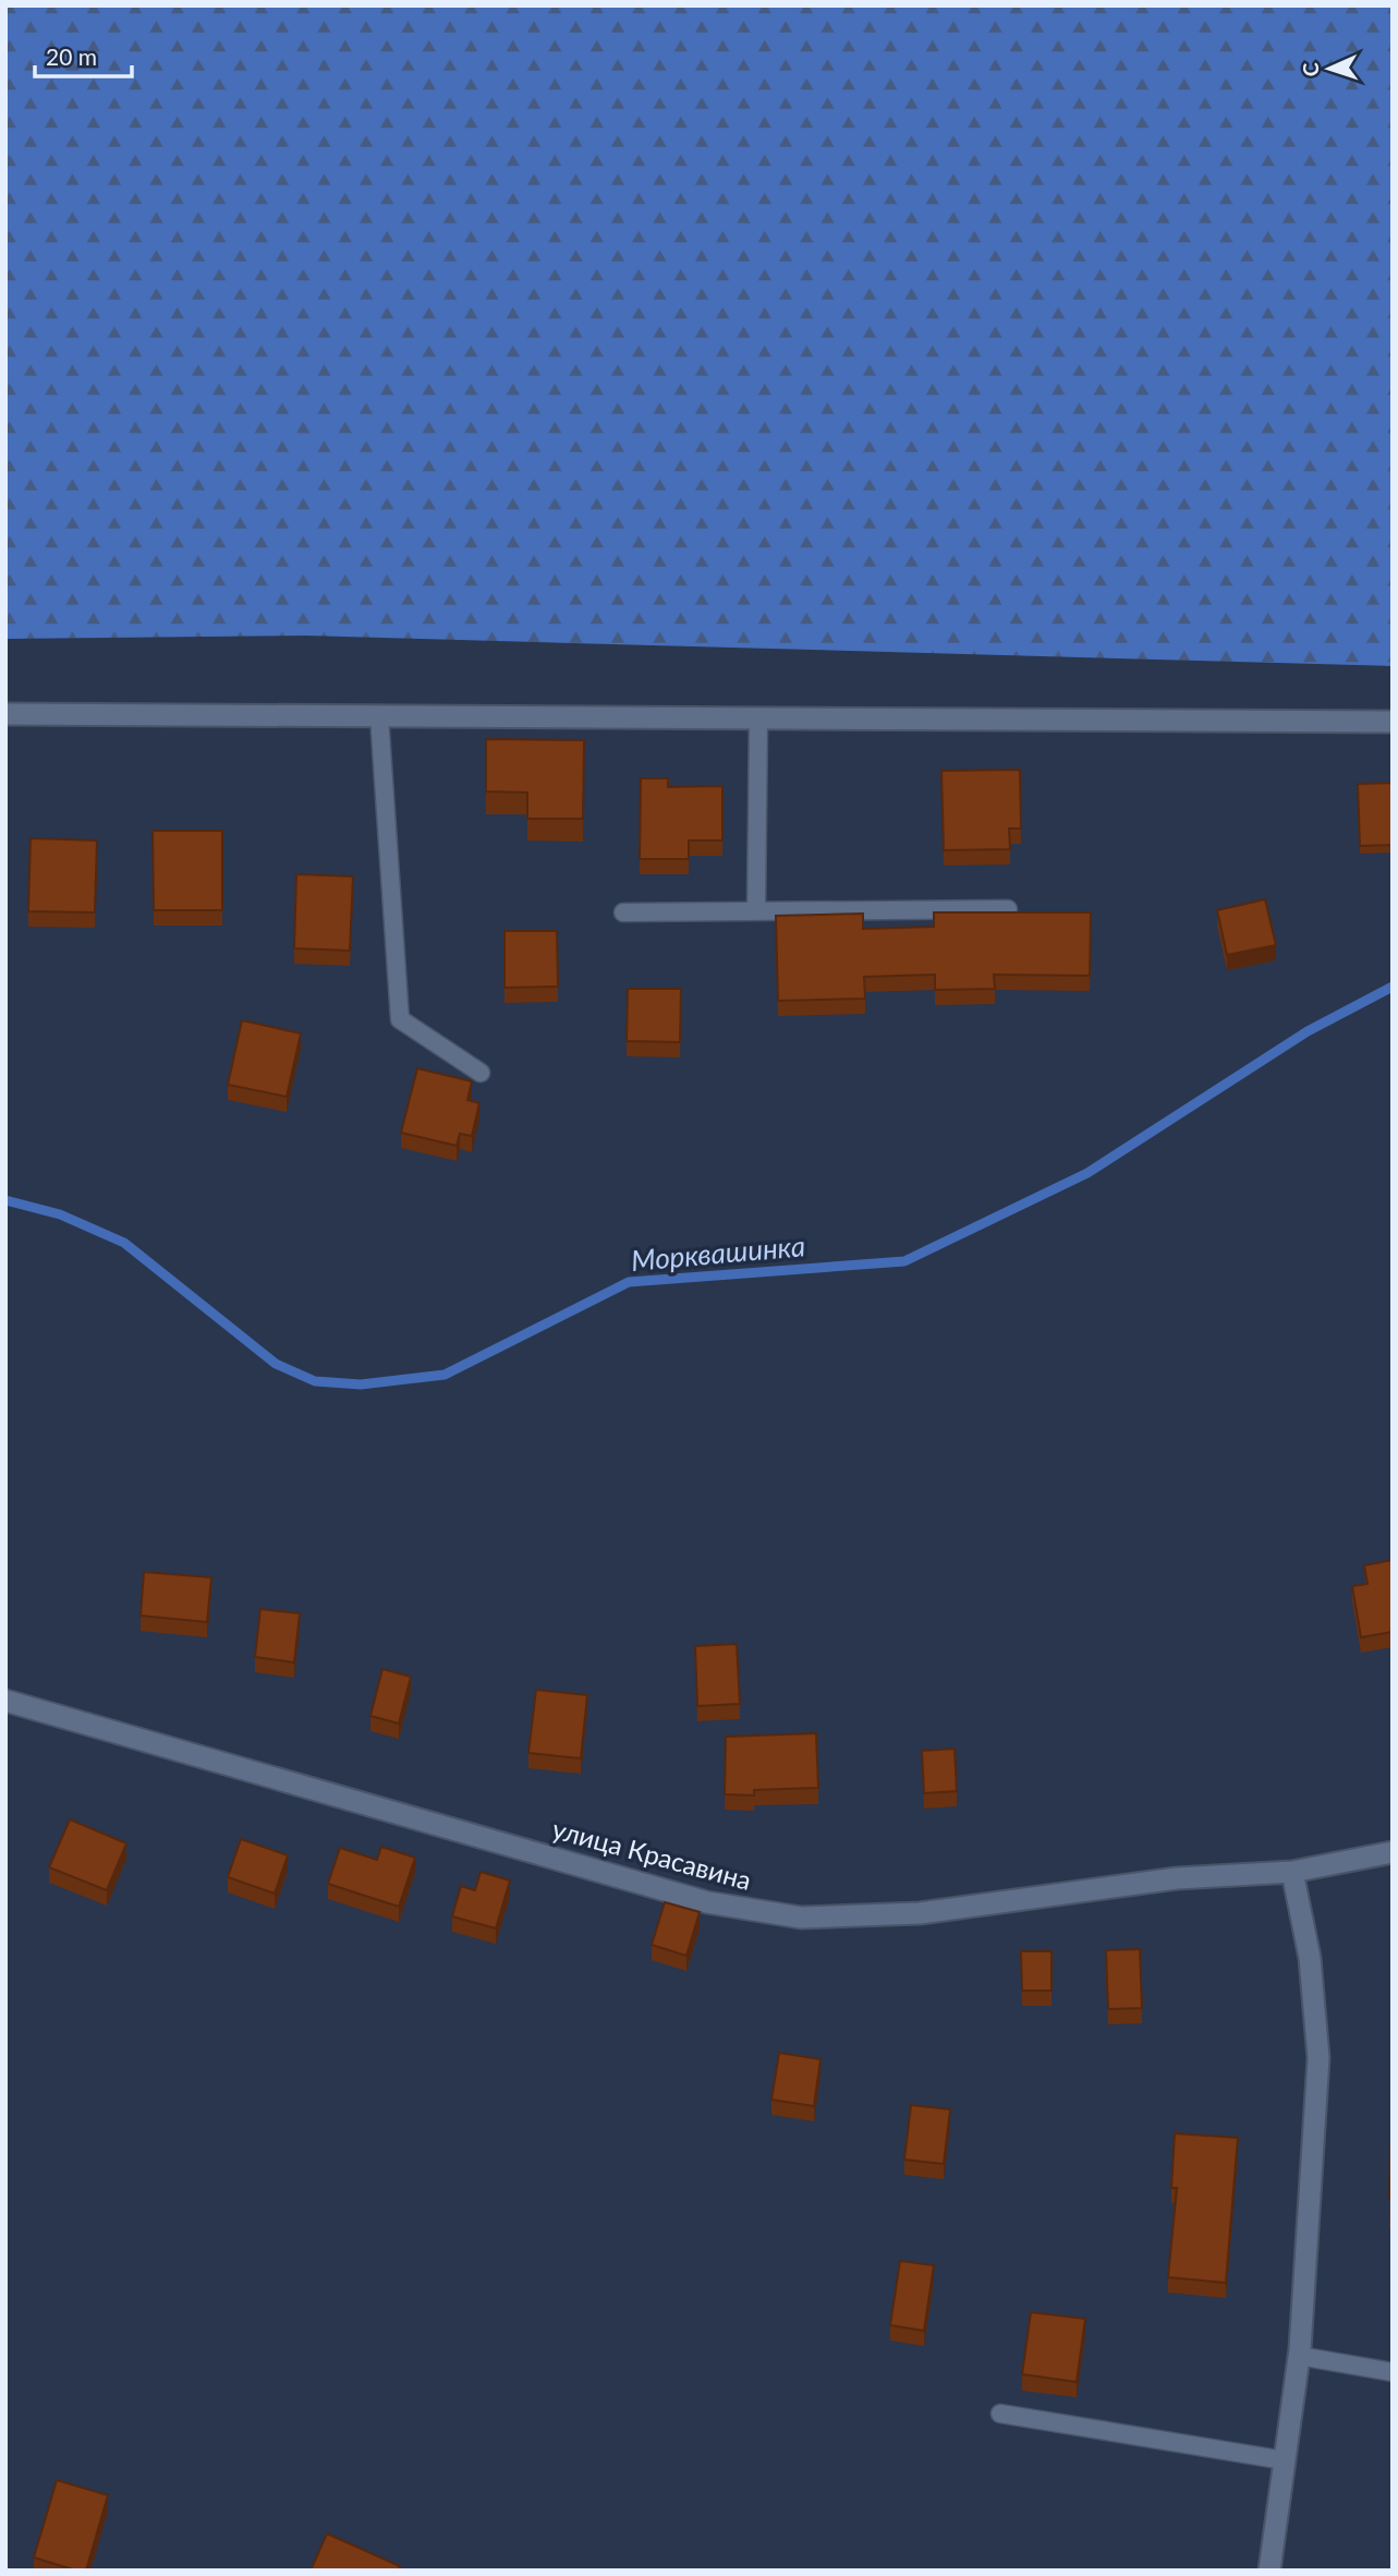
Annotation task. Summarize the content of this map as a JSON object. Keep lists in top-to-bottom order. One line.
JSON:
{"streets":{"street":["улица Красавина"]},"water":["Морквашинка"],"scale_bar":"20 m","north":"left"}
